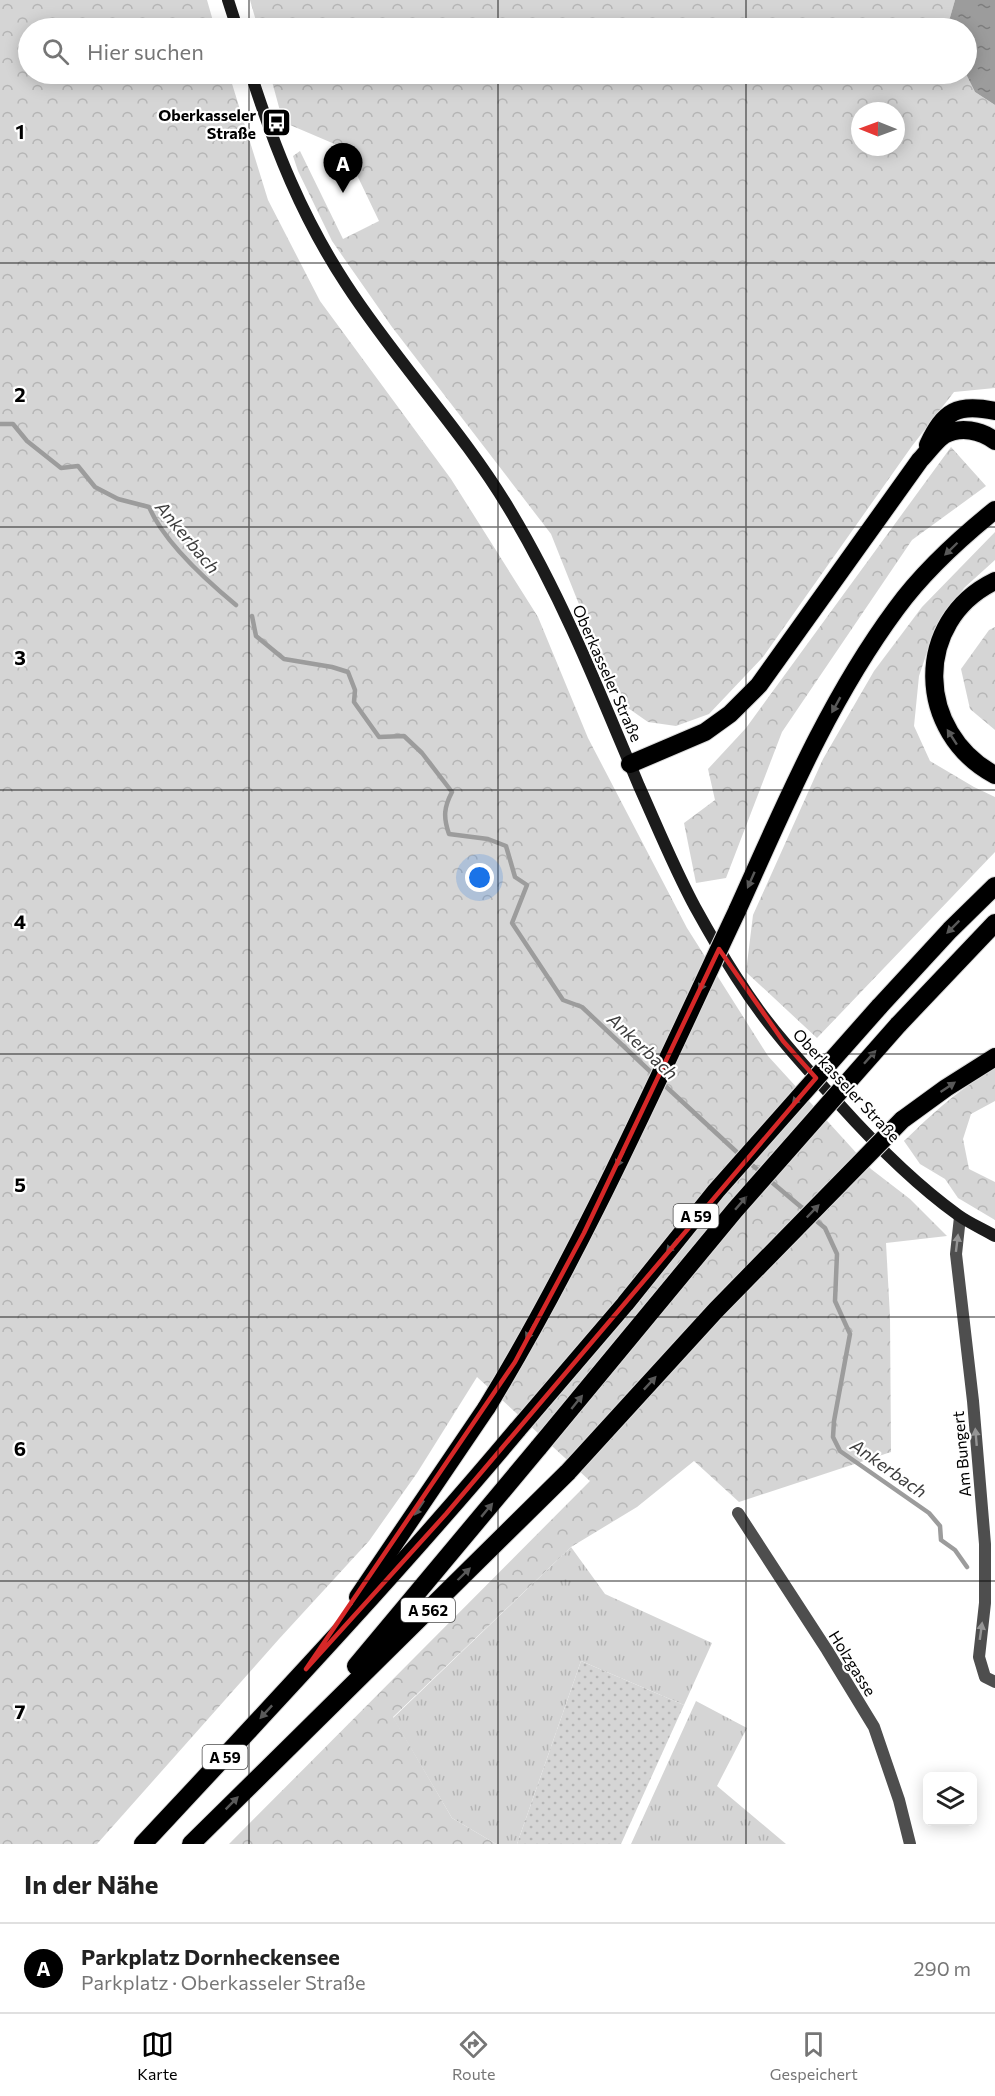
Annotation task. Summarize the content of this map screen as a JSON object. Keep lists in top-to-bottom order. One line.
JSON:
{"streets":{"highway":["A 59","A 562"],"street":["Oberkasseler Straße","Am Bungert","Holzgasse"]},"crossings":[["Oberkasseler Straße","Am Bungert"],["A 59","A 562"]],"one_way":["Am Bungert"],"water":["Ankerbach"],"places":{"bus stop":["Oberkasseler Straße"]},"north":"left","page":{"search":"Hier suchen","pins":"A","heading":"In der Nähe","list":[{"mark":"A","name":"Parkplatz Dornheckensee","note":"Parkplatz · Oberkasseler Straße","value":"290 m"}],"nav":["Karte","Route","Gespeichert"]},"grid":{"rows":["1","2","3","4","5","6","7"]}}
